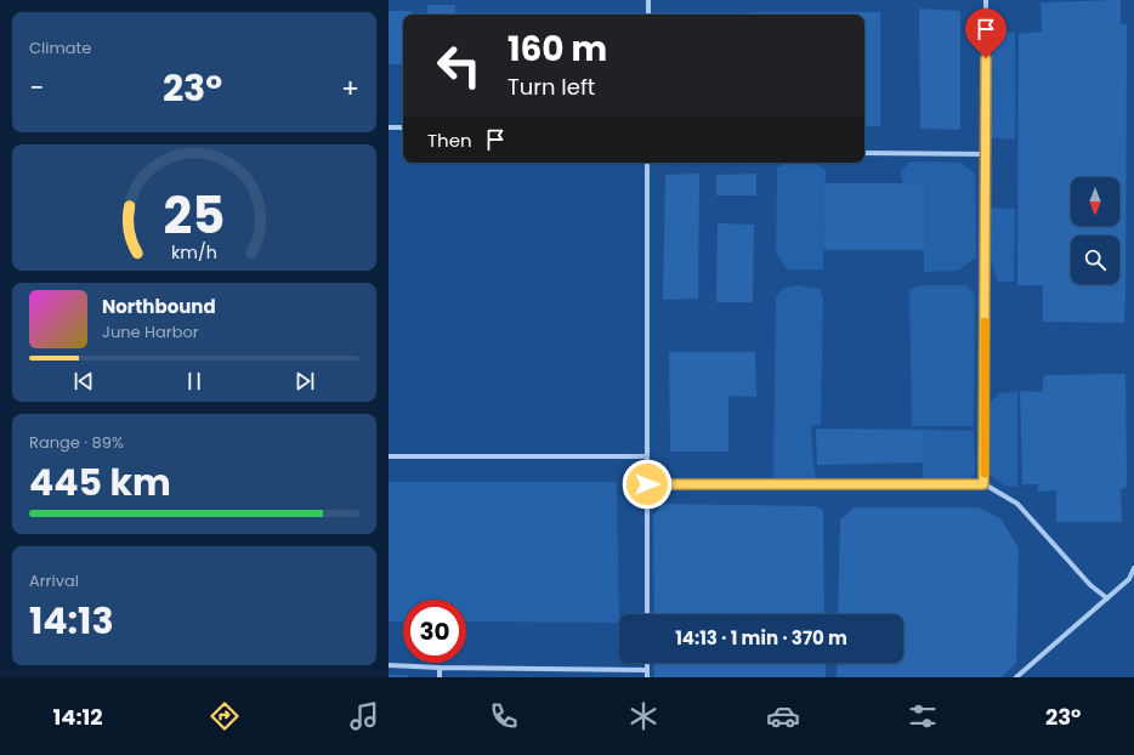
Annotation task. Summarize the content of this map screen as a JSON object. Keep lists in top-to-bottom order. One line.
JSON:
{"north":"bottom","page":{"tile":["Climate",["Range · 89%","445 km"],["Arrival","14:13"]],"turn":["160 m","Turn left"],"heat":["−","23°","+"],"then":"Then","song":["Northbound","June Harbor"],"limit":"30","trip":"14:13 · 1 min · 370 m","tabs":["14:12","23°"],"gauge":["25","km/h"]}}
